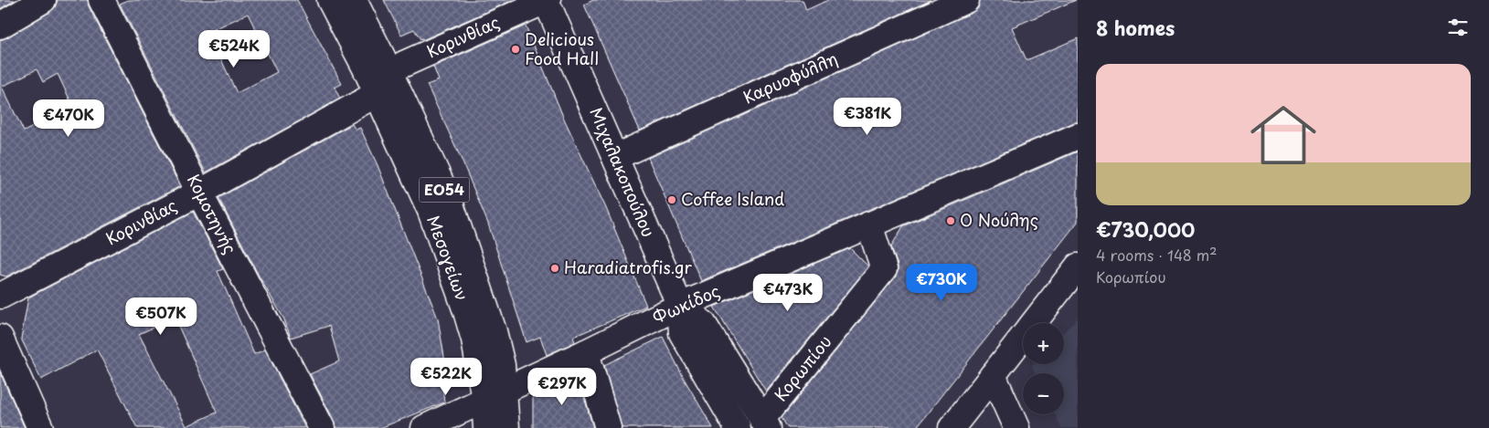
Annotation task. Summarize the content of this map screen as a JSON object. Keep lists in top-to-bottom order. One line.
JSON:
{"streets":{"street":["Κορινθίας","Καρυοφύλλη","Μιχαλακοπούλου","ΕΟ54","Κομοτηνής","Μεσογείων","Φωκίδος","Κορωπίου"]},"crossings":[["Κορινθίας","Μιχαλακοπούλου"],["Κορινθίας","Κομοτηνής"],["Κορινθίας","Μεσογείων"],["Καρυοφύλλη","Μιχαλακοπούλου"],["Μιχαλακοπούλου","Φωκίδος"],["Μεσογείων","Φωκίδος"],["Φωκίδος","Κορωπίου"]],"places":["Delicious Food Hall","Coffee Island","Ο Νούλης","Haradiatrofis.gr"],"page":{"heading":"8 homes","price":["€524K","€381K","€470K","€730K","€473K","€507K","€522K","€297K"],"list":[{"name":"€730,000","note":"4 rooms · 148 m² · Κορωπίου"}],"map_buttons":["+","−"]}}
